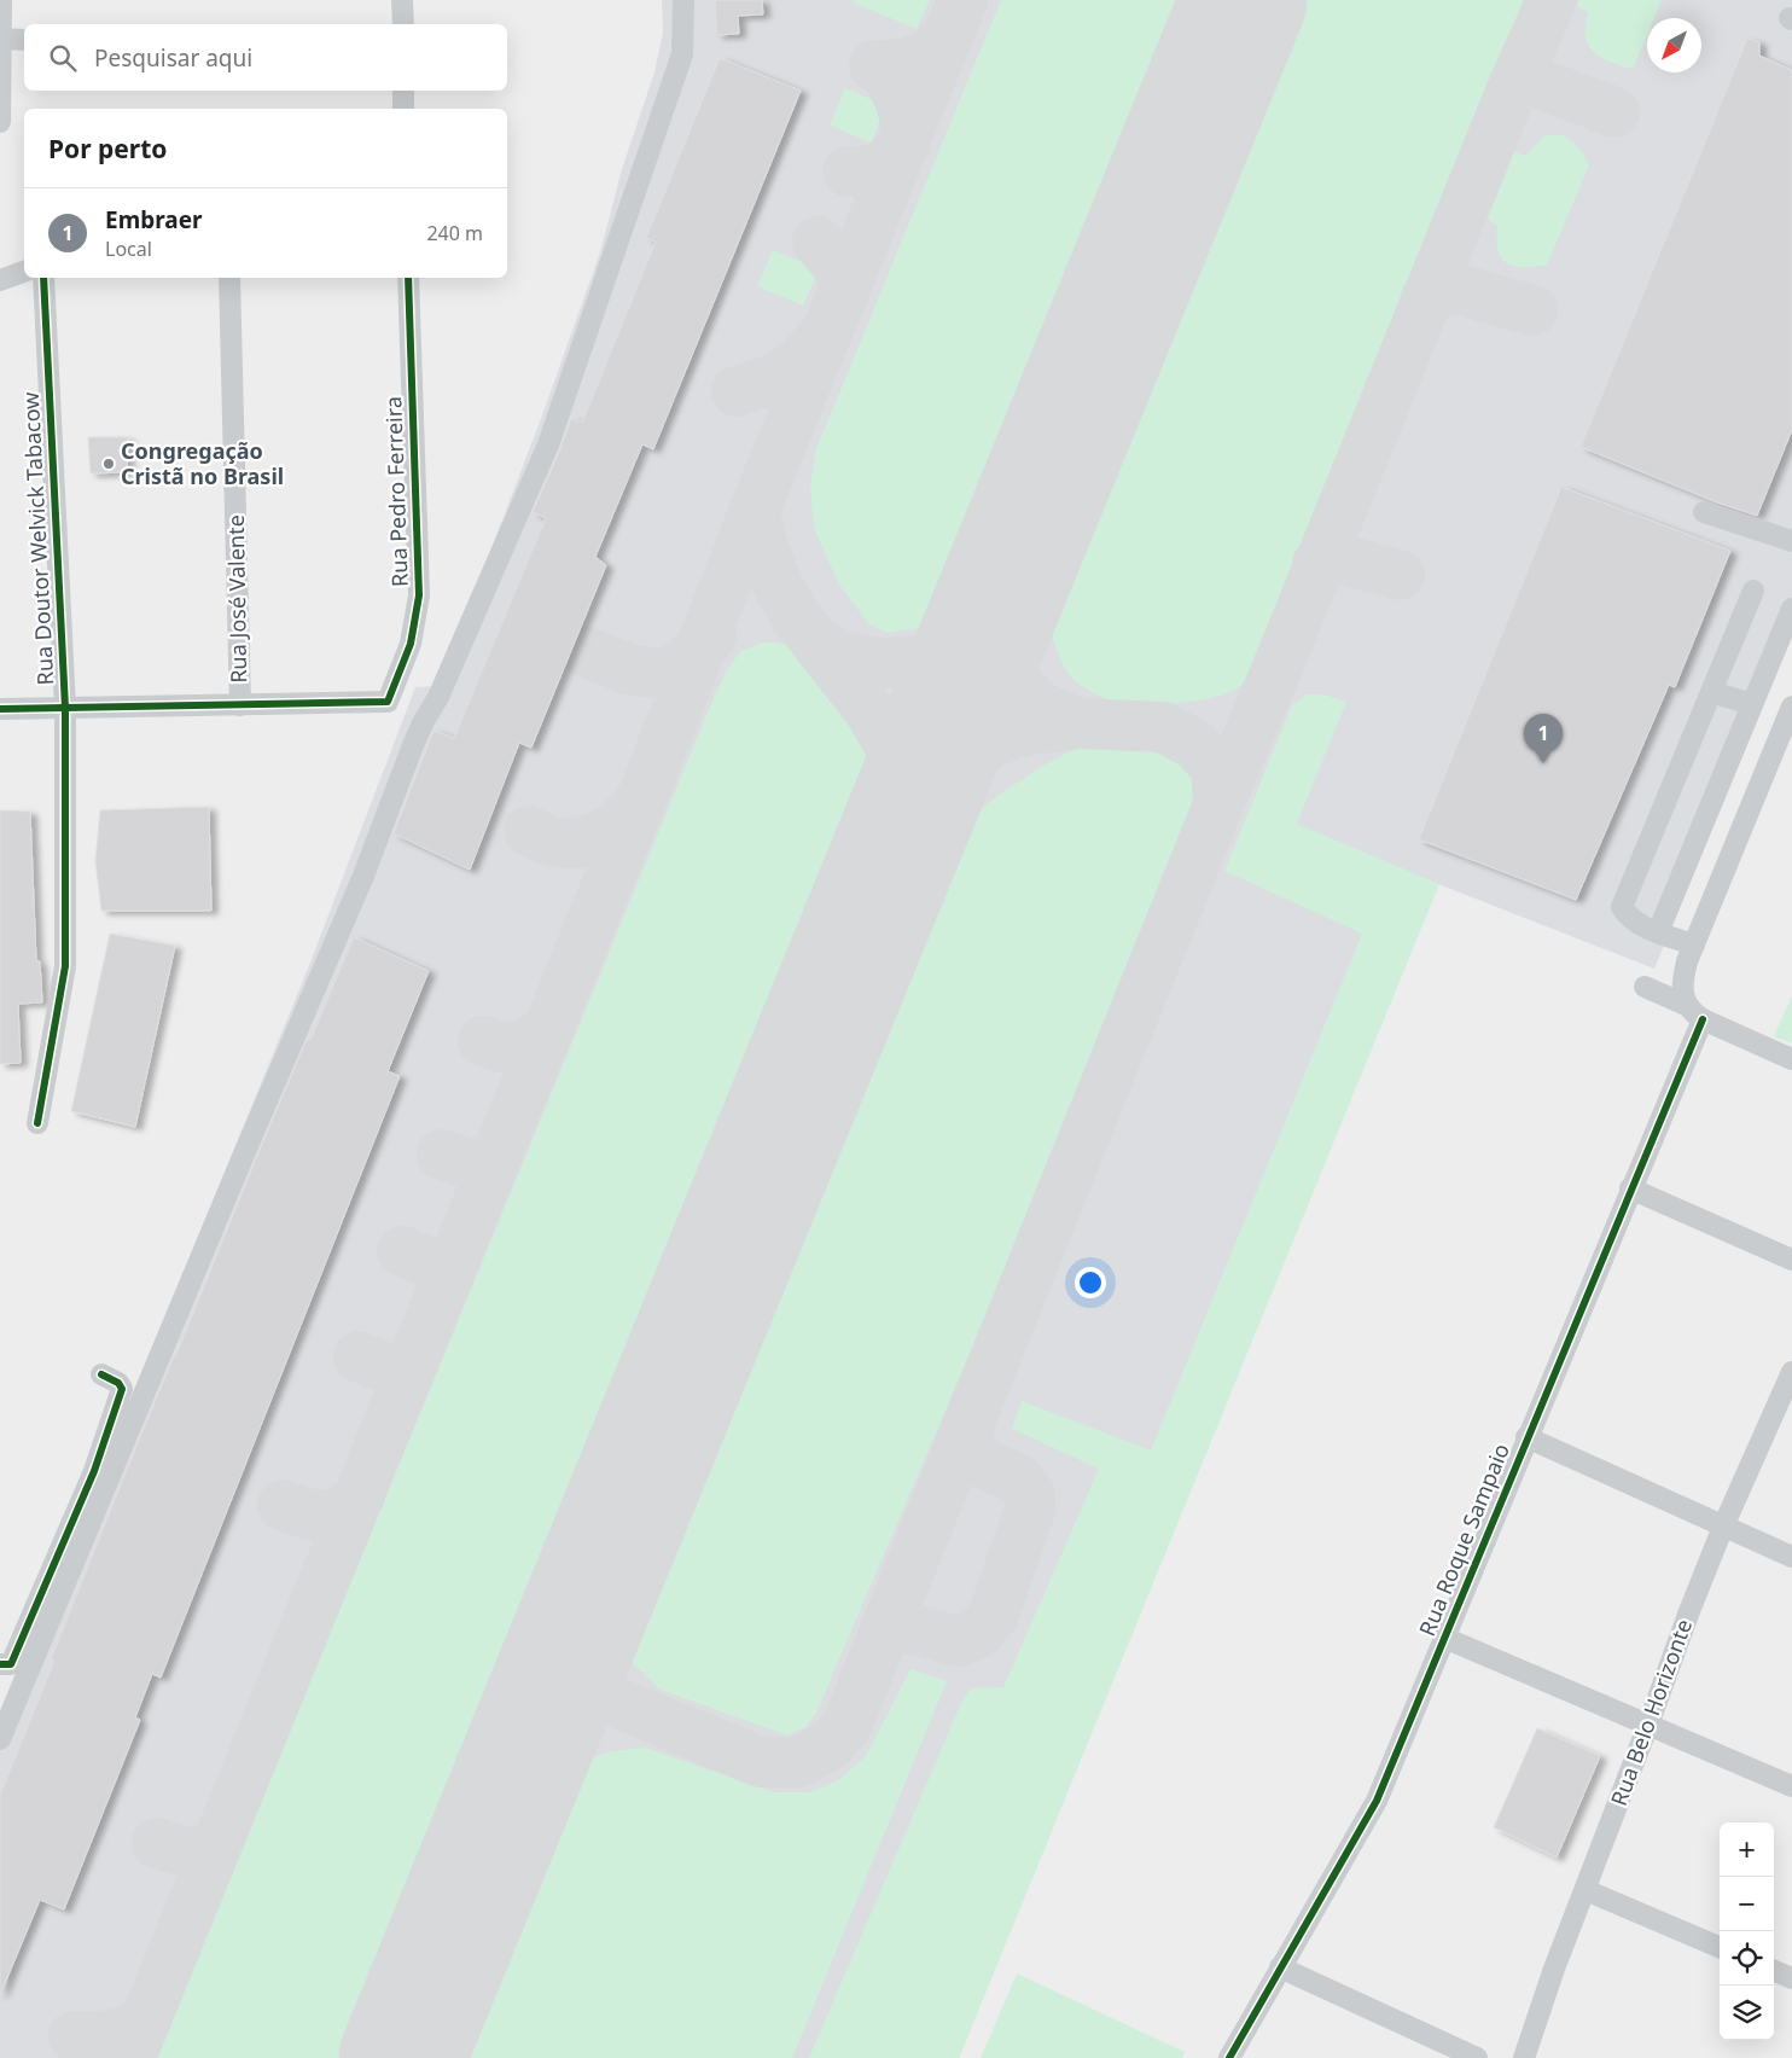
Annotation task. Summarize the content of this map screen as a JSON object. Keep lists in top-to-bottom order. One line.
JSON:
{"streets":{"street":["Rua Pedro Ferreira","Rua Doutor Welvick Tabacow","Rua José Valente","Rua Roque Sampaio","Rua Belo Horizonte"]},"crossings":[["Rua Pedro Ferreira","Rua José Valente"]],"places":["Congregação Cristã no Brasil"],"north":"bottom left","page":{"search":"Pesquisar aqui","heading":"Por perto","list":[{"mark":"1","name":"Embraer","note":"Local","value":"240 m"}],"pins":"1","map_buttons":["+","−"]}}
